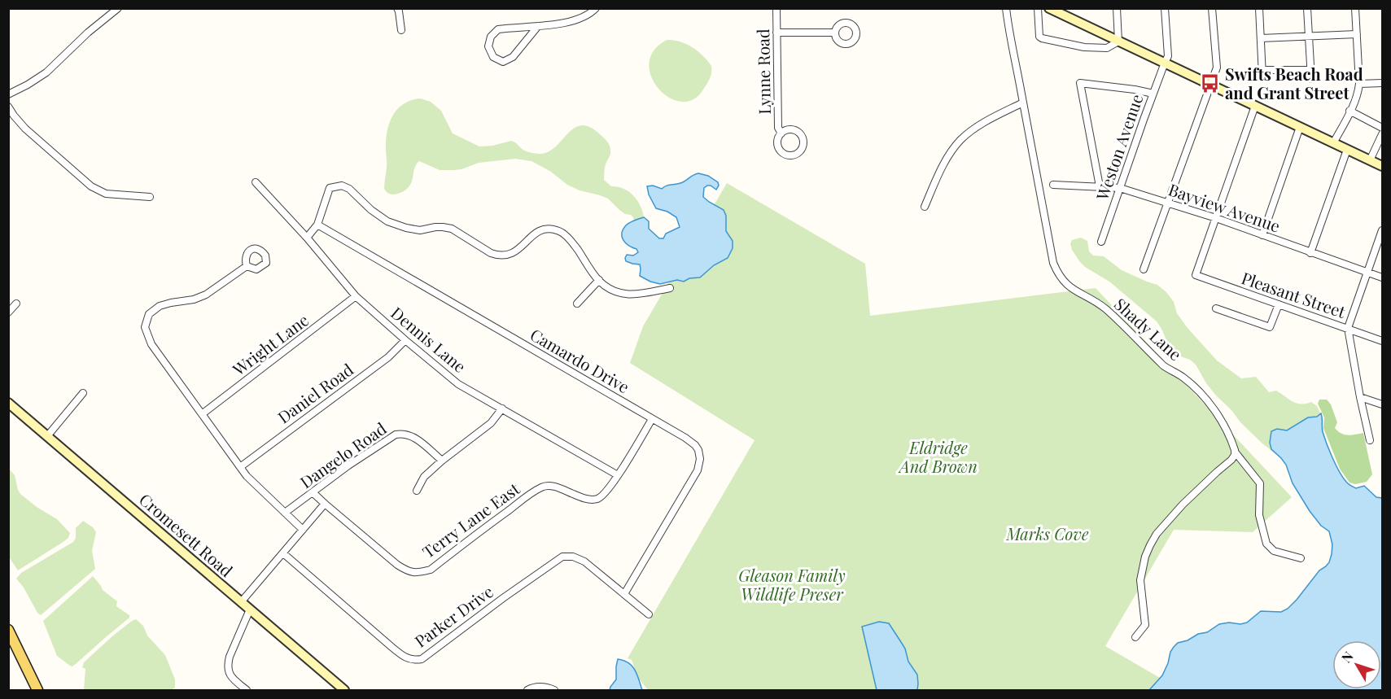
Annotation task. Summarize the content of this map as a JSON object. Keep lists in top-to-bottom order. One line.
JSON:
{"streets":{"street":["Lynne Road","Weston Avenue","Bayview Avenue","Pleasant Street","Shady Lane","Dennis Lane","Wright Lane","Camardo Drive","Daniel Road","Dangelo Road","Terry Lane East","Cromesett Road","Parker Drive"]},"crossings":[["Weston Avenue","Bayview Avenue"],["Bayview Avenue","Pleasant Street"],["Dennis Lane","Wright Lane"],["Dennis Lane","Daniel Road"],["Dennis Lane","Terry Lane East"],["Camardo Drive","Terry Lane East"],["Camardo Drive","Parker Drive"]],"parks":["Eldridge And Brown","Marks Cove","Gleason Family Wildlife Preser"],"places":{"bus stop":["Swifts Beach Road and Grant Street"]},"north":"top left"}
